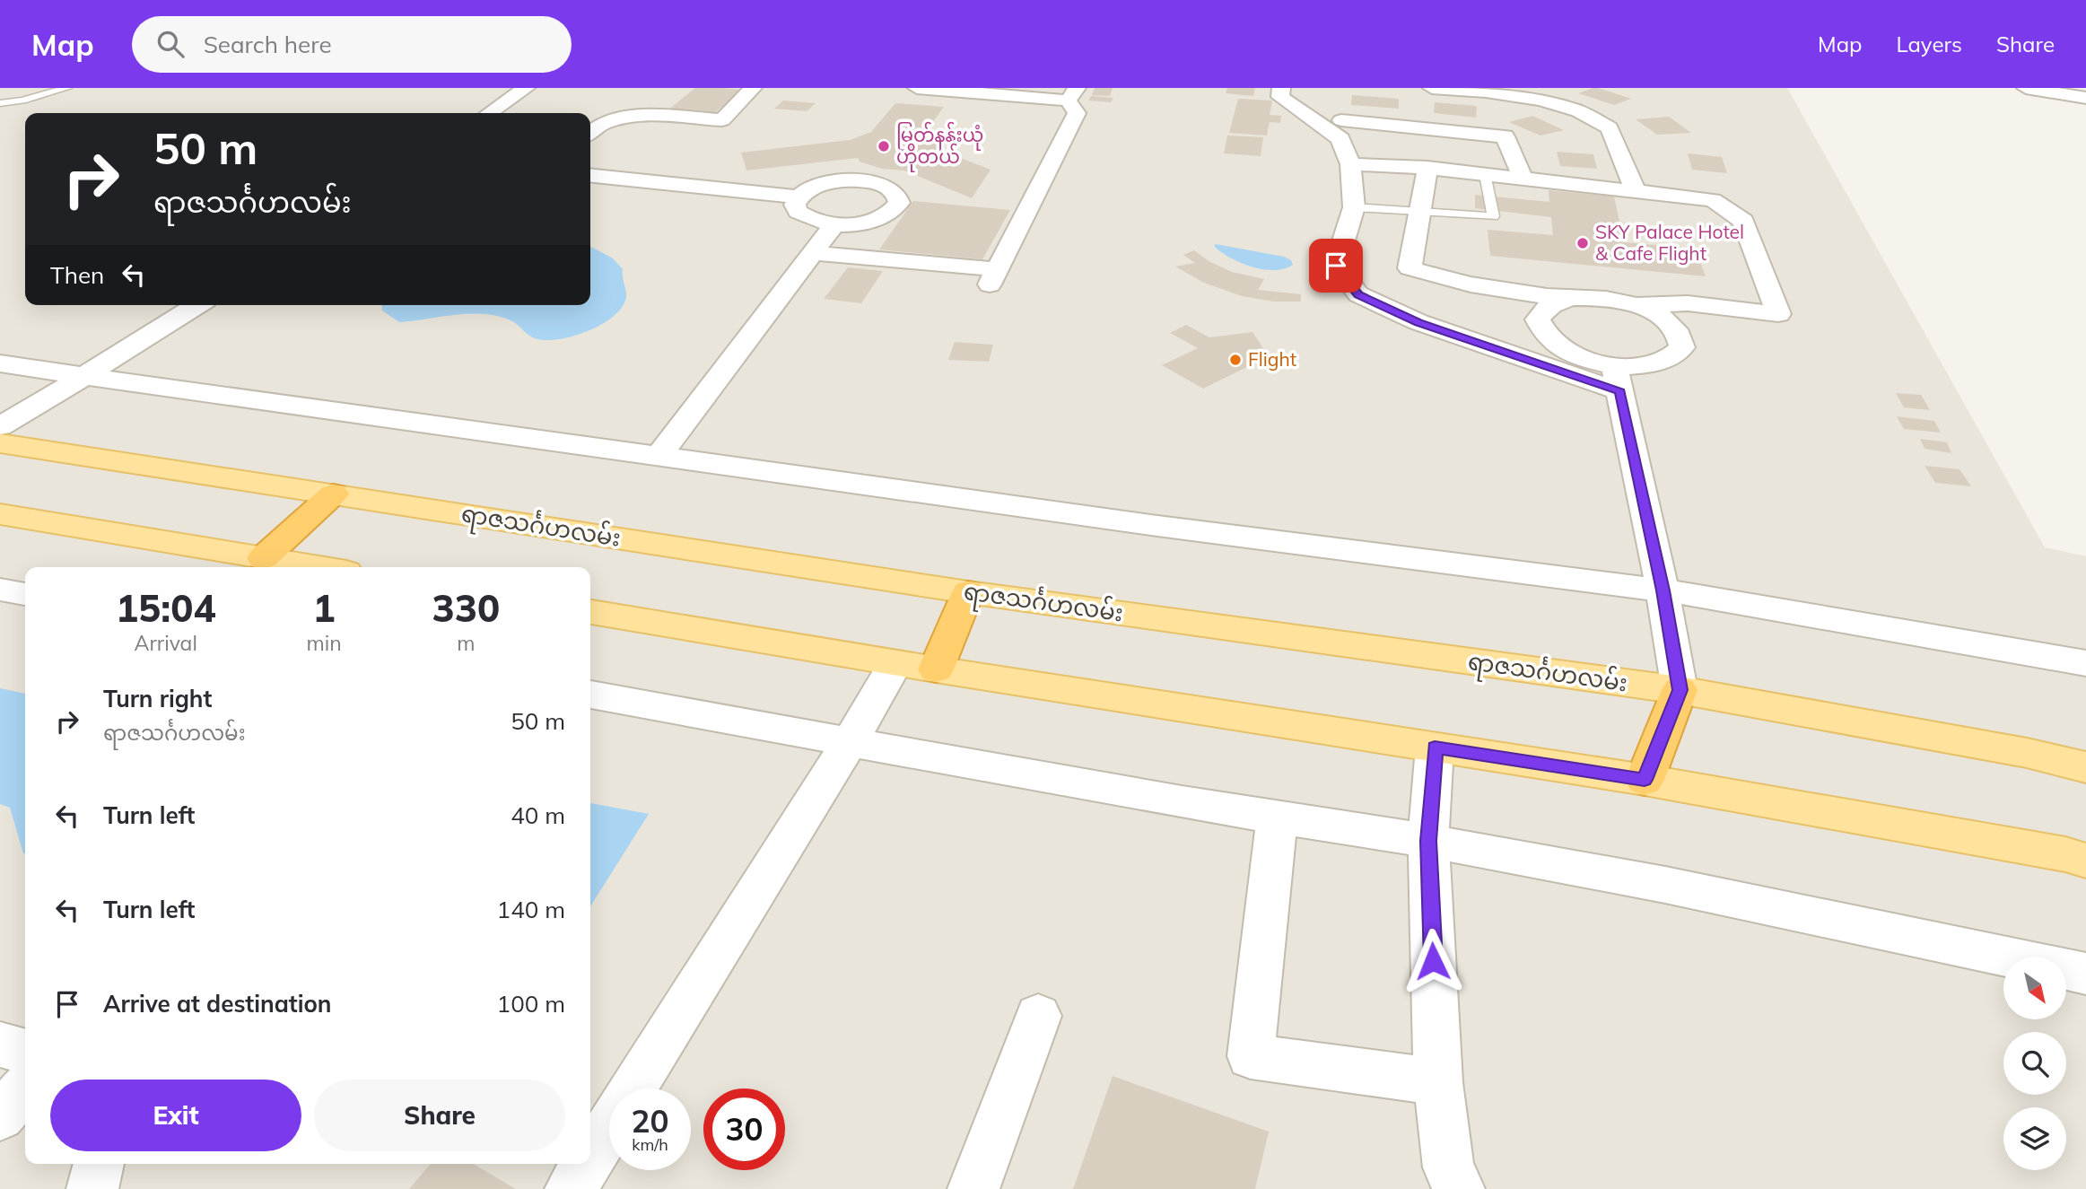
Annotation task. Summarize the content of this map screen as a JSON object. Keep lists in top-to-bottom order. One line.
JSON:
{"streets":{"main road":["ရာဇသင်္ဂဟလမ်း"]},"places":["မြတ်နန်းယုံ ဟိုတယ်","SKY Palace Hotel & Cafe Flight","Flight"],"north":"bottom right","page":{"header":"Map","search":"Search here","nav":["Map","Layers","Share"],"turn":["50 m","ရာဇသင်္ဂဟလမ်း"],"then":"Then","eta":["15:04","Arrival","1","min","330","m"],"list":[{"name":"Turn right","note":"ရာဇသင်္ဂဟလမ်း","value":"50 m"},{"name":"Turn left","value":"40 m"},{"name":"Turn left","value":"140 m"},{"name":"Arrive at destination","value":"100 m"}],"buttons":["Exit","Share"],"speed":"20 km/h","limit":"30"}}
